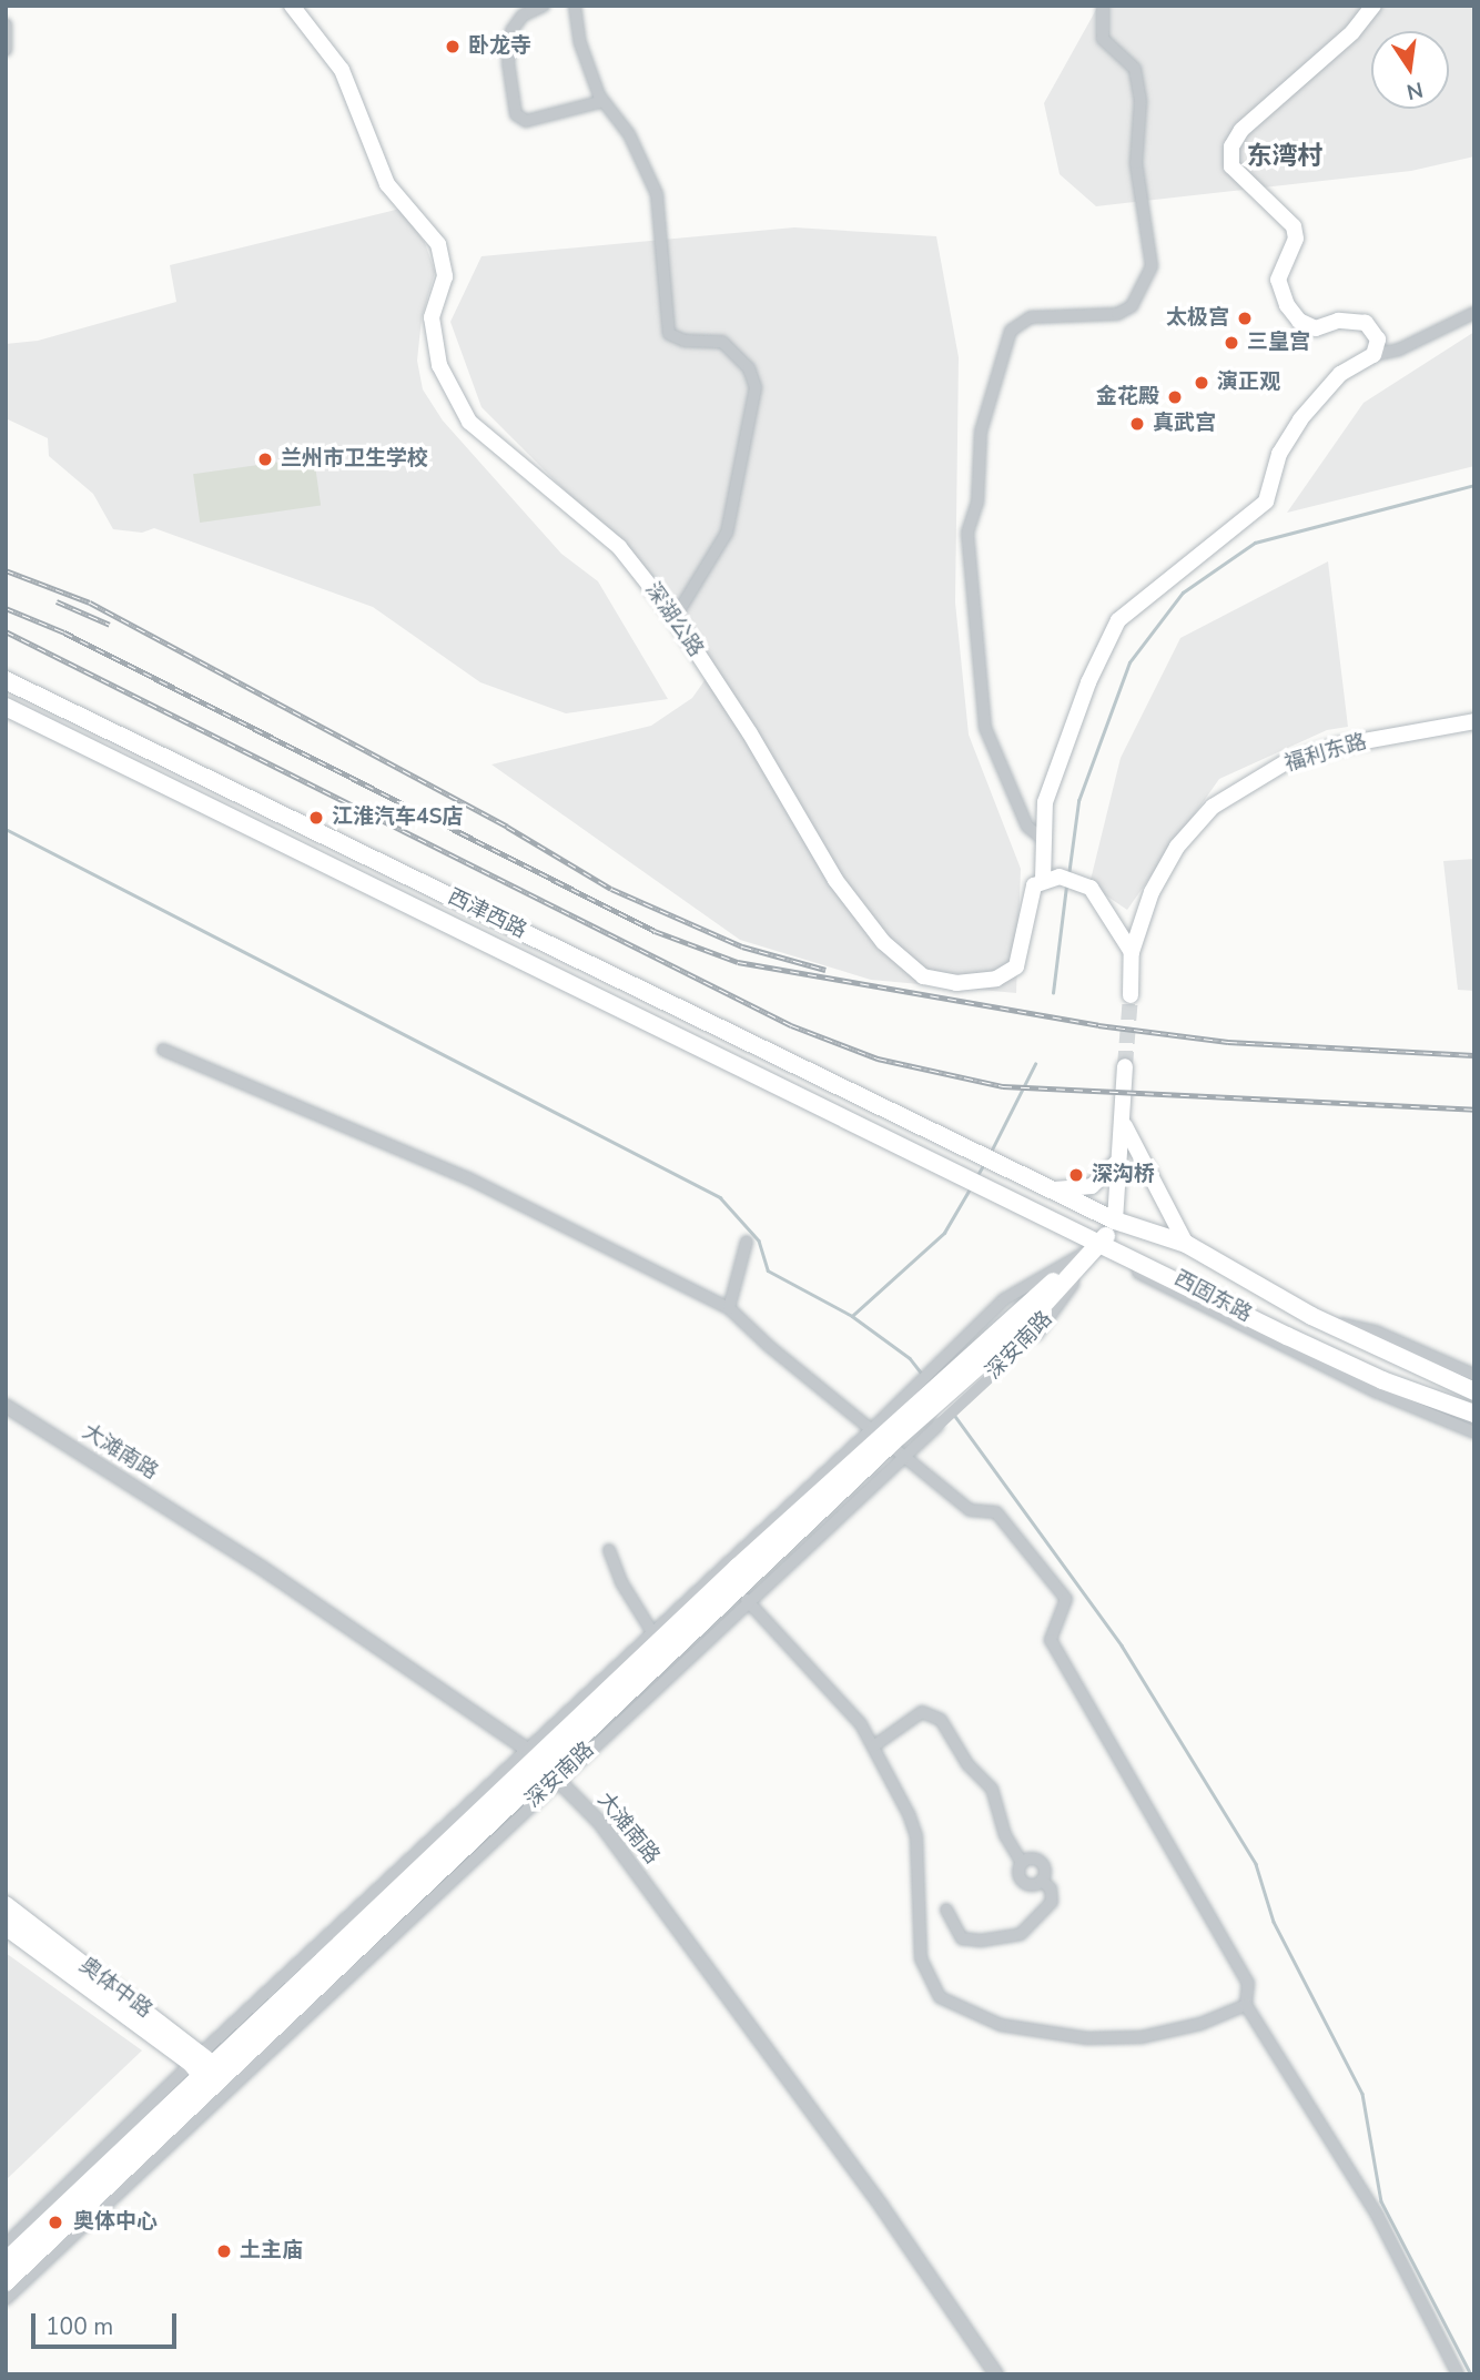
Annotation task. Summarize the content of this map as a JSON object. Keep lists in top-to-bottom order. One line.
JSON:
{"streets":{"main road":["深湖公路","福利东路","西津西路","西固东路","深安南路","奥体中路"],"street":["大滩南路"]},"crossings":[["西津西路","西固东路"],["西固东路","深安南路"],["深安南路","大滩南路"],["深安南路","奥体中路"]],"districts":["东湾村"],"places":["卧龙寺","太极宫","三皇宫","演正观","金花殿","真武宫","兰州市卫生学校","江淮汽车4S店","深沟桥","奥体中心","土主庙"],"scale_bar":"100 m","north":"bottom"}
